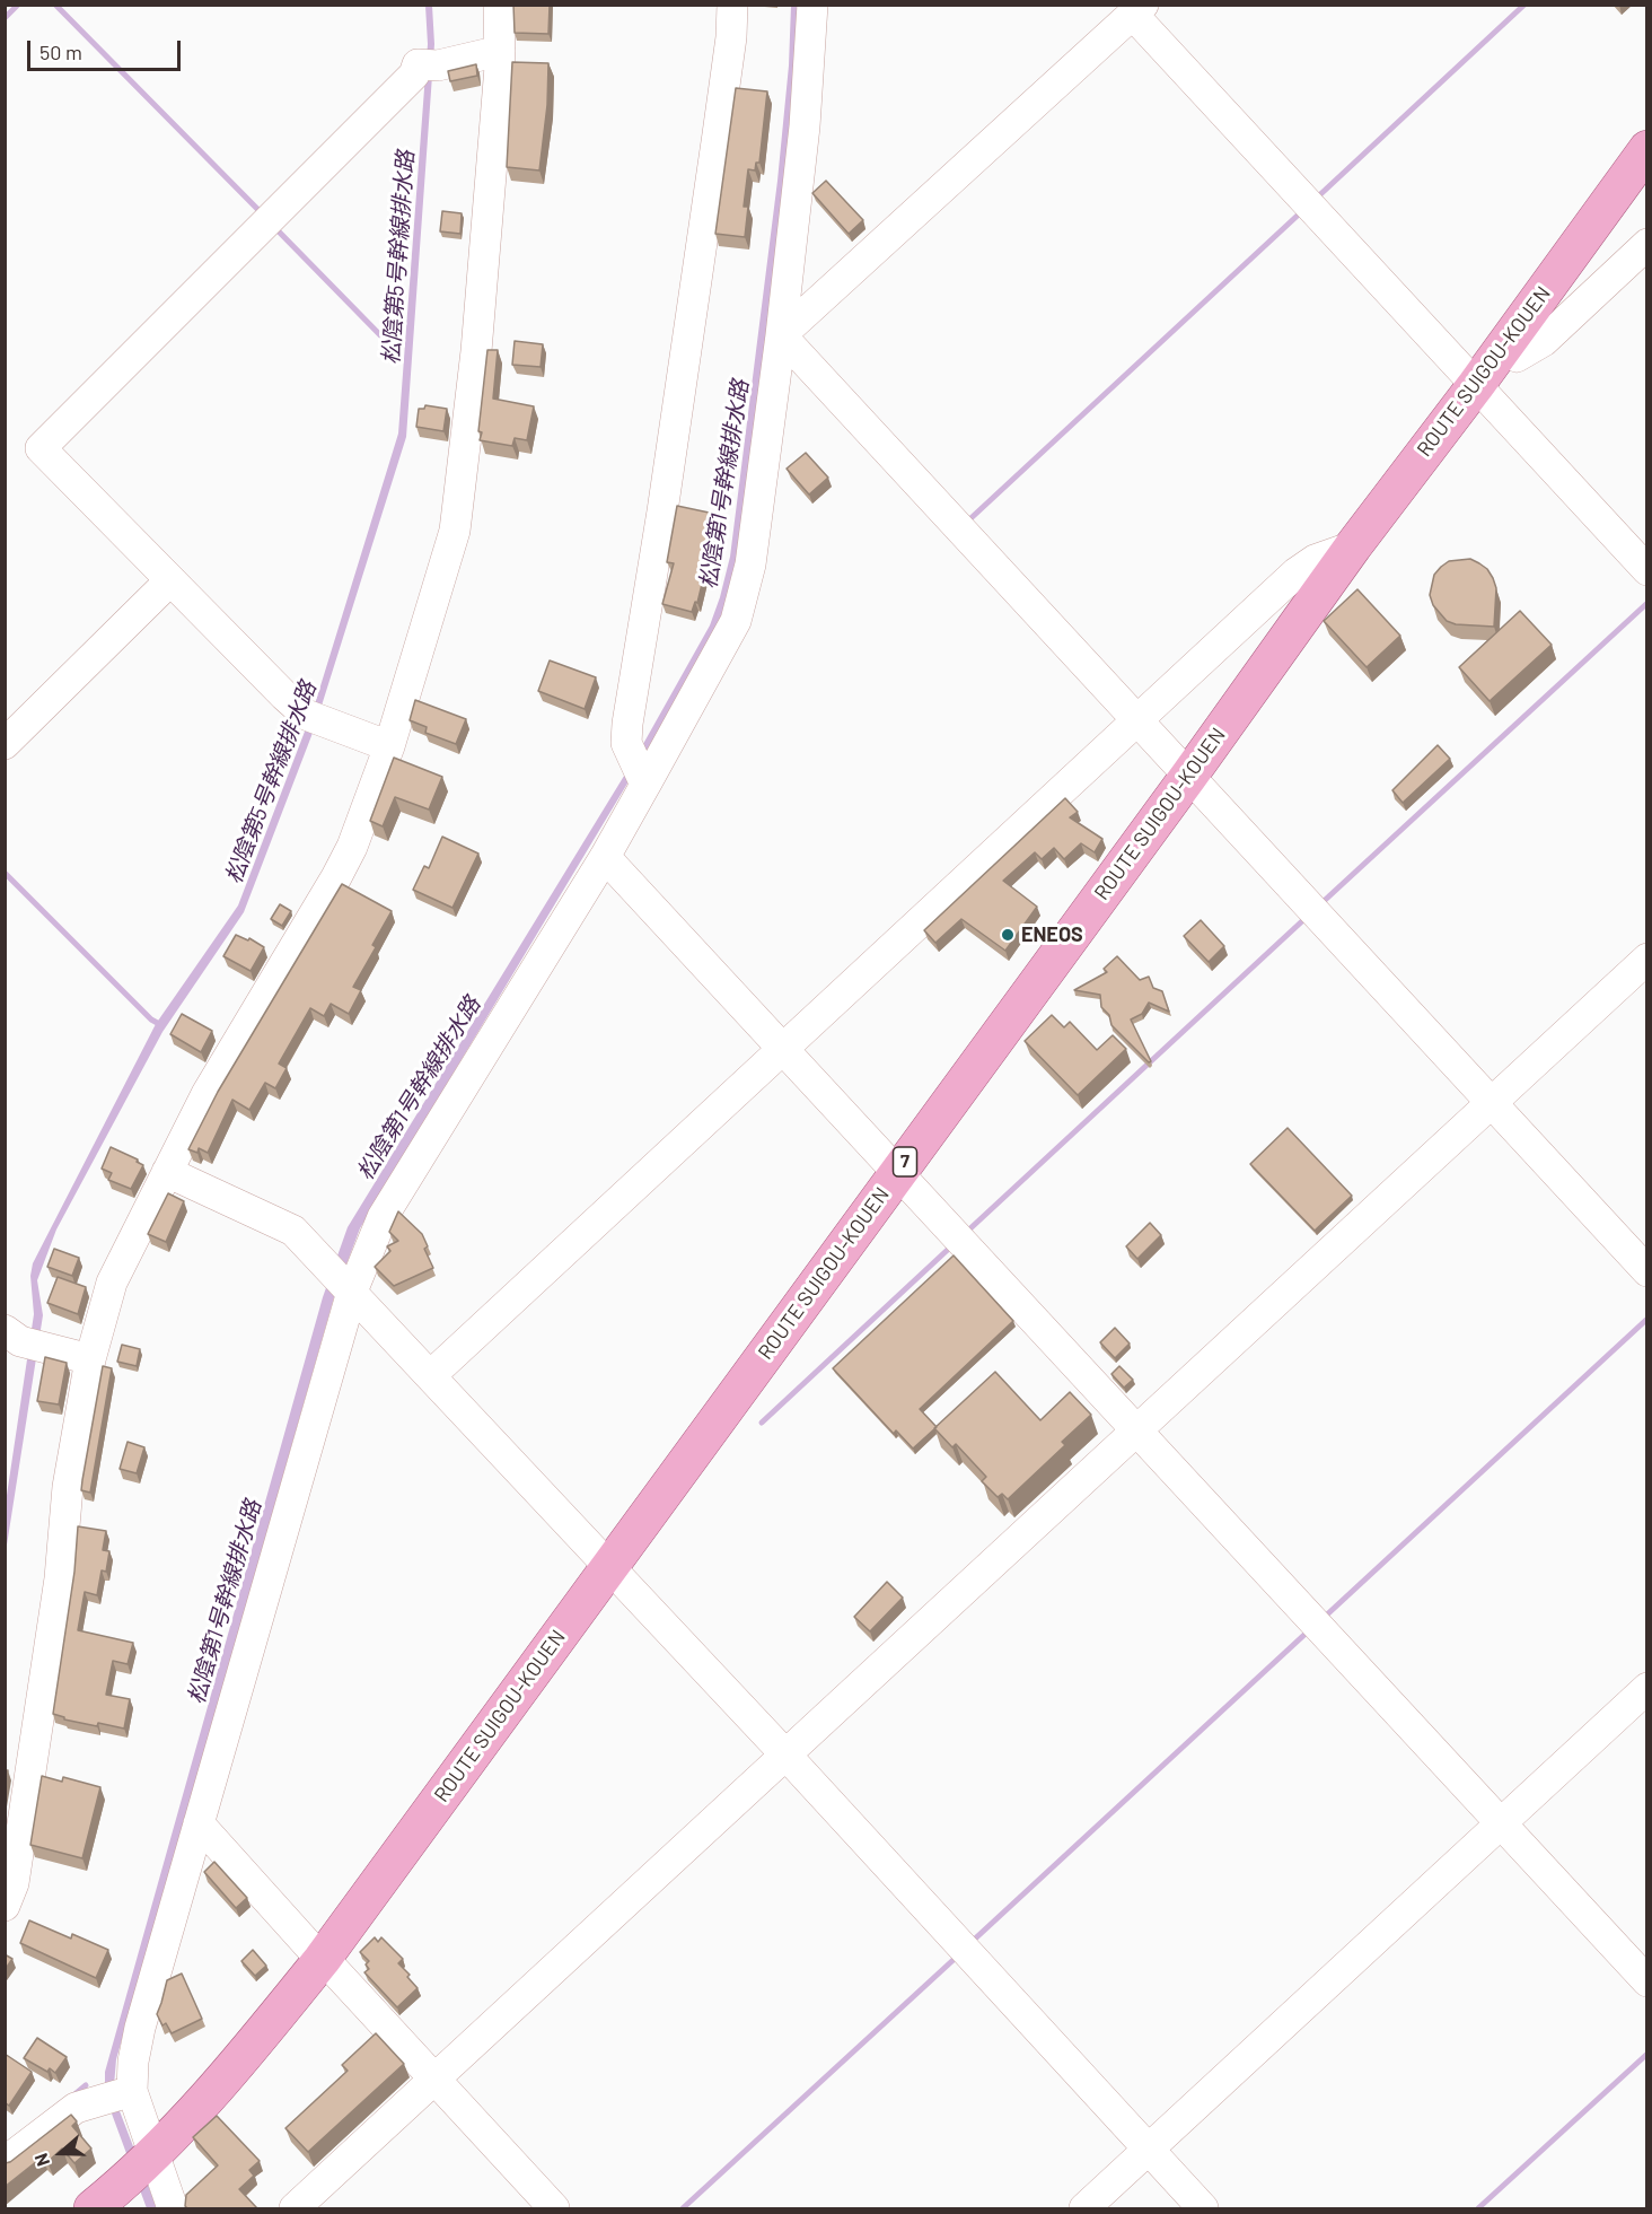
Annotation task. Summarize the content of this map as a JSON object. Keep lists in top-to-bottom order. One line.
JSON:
{"streets":{"main road":["ROUTE SUIGOU-KOUEN","7"]},"water":["松陰第5号幹線排水路","松陰第1号幹線排水路"],"places":["ENEOS"],"scale_bar":"50 m","north":"left"}
